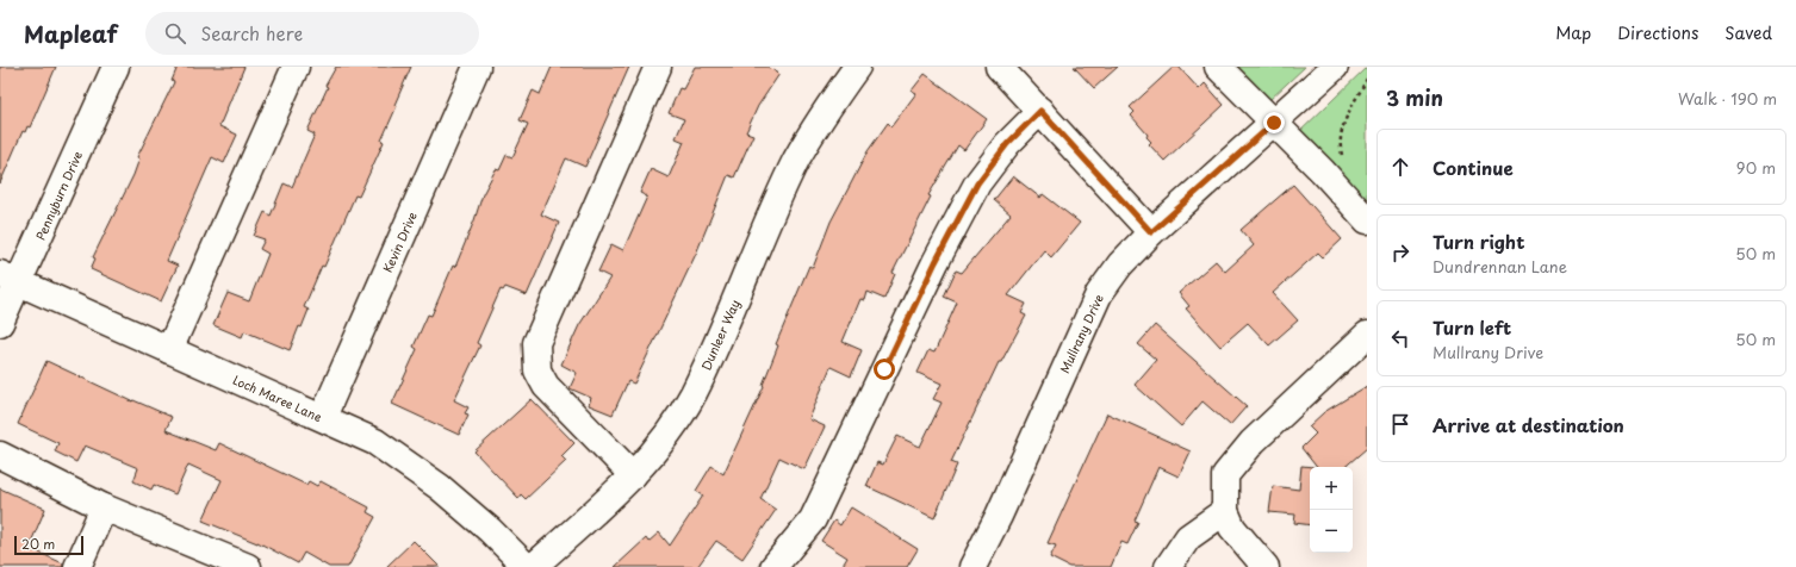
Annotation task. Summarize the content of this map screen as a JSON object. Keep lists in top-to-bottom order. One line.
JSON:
{"streets":{"street":["Pennyburn Drive","Kevin Drive","Mullrany Drive","Dunleer Way","Loch Maree Lane"]},"crossings":[["Pennyburn Drive","Loch Maree Lane"],["Kevin Drive","Loch Maree Lane"]],"scale_bar":"20 m","page":{"header":"Mapleaf","search":"Search here","nav":["Map","Directions","Saved"],"heading":["3 min","Walk · 190 m"],"list":[["Continue","90 m"],["Turn right","Dundrennan Lane","50 m"],["Turn left","Mullrany Drive","50 m"],"Arrive at destination"],"map_buttons":["+","−"],"scale":"20 m"}}
